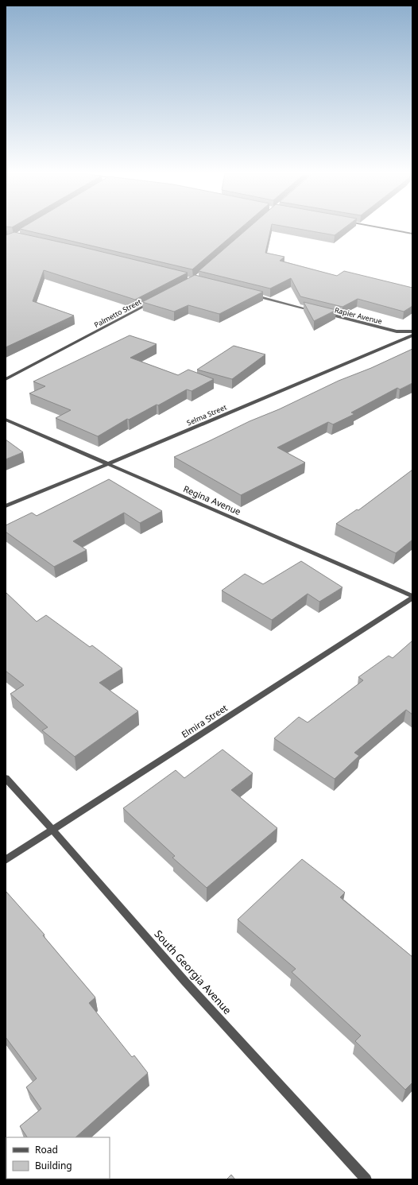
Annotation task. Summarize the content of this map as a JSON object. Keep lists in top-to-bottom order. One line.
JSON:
{"streets":{"street":["Palmetto Street","Rapier Avenue","Selma Street","Regina Avenue","Elmira Street","South Georgia Avenue"]},"crossings":[["Selma Street","Regina Avenue"],["Regina Avenue","Elmira Street"],["Elmira Street","South Georgia Avenue"]],"legend":["Road","Building"]}
